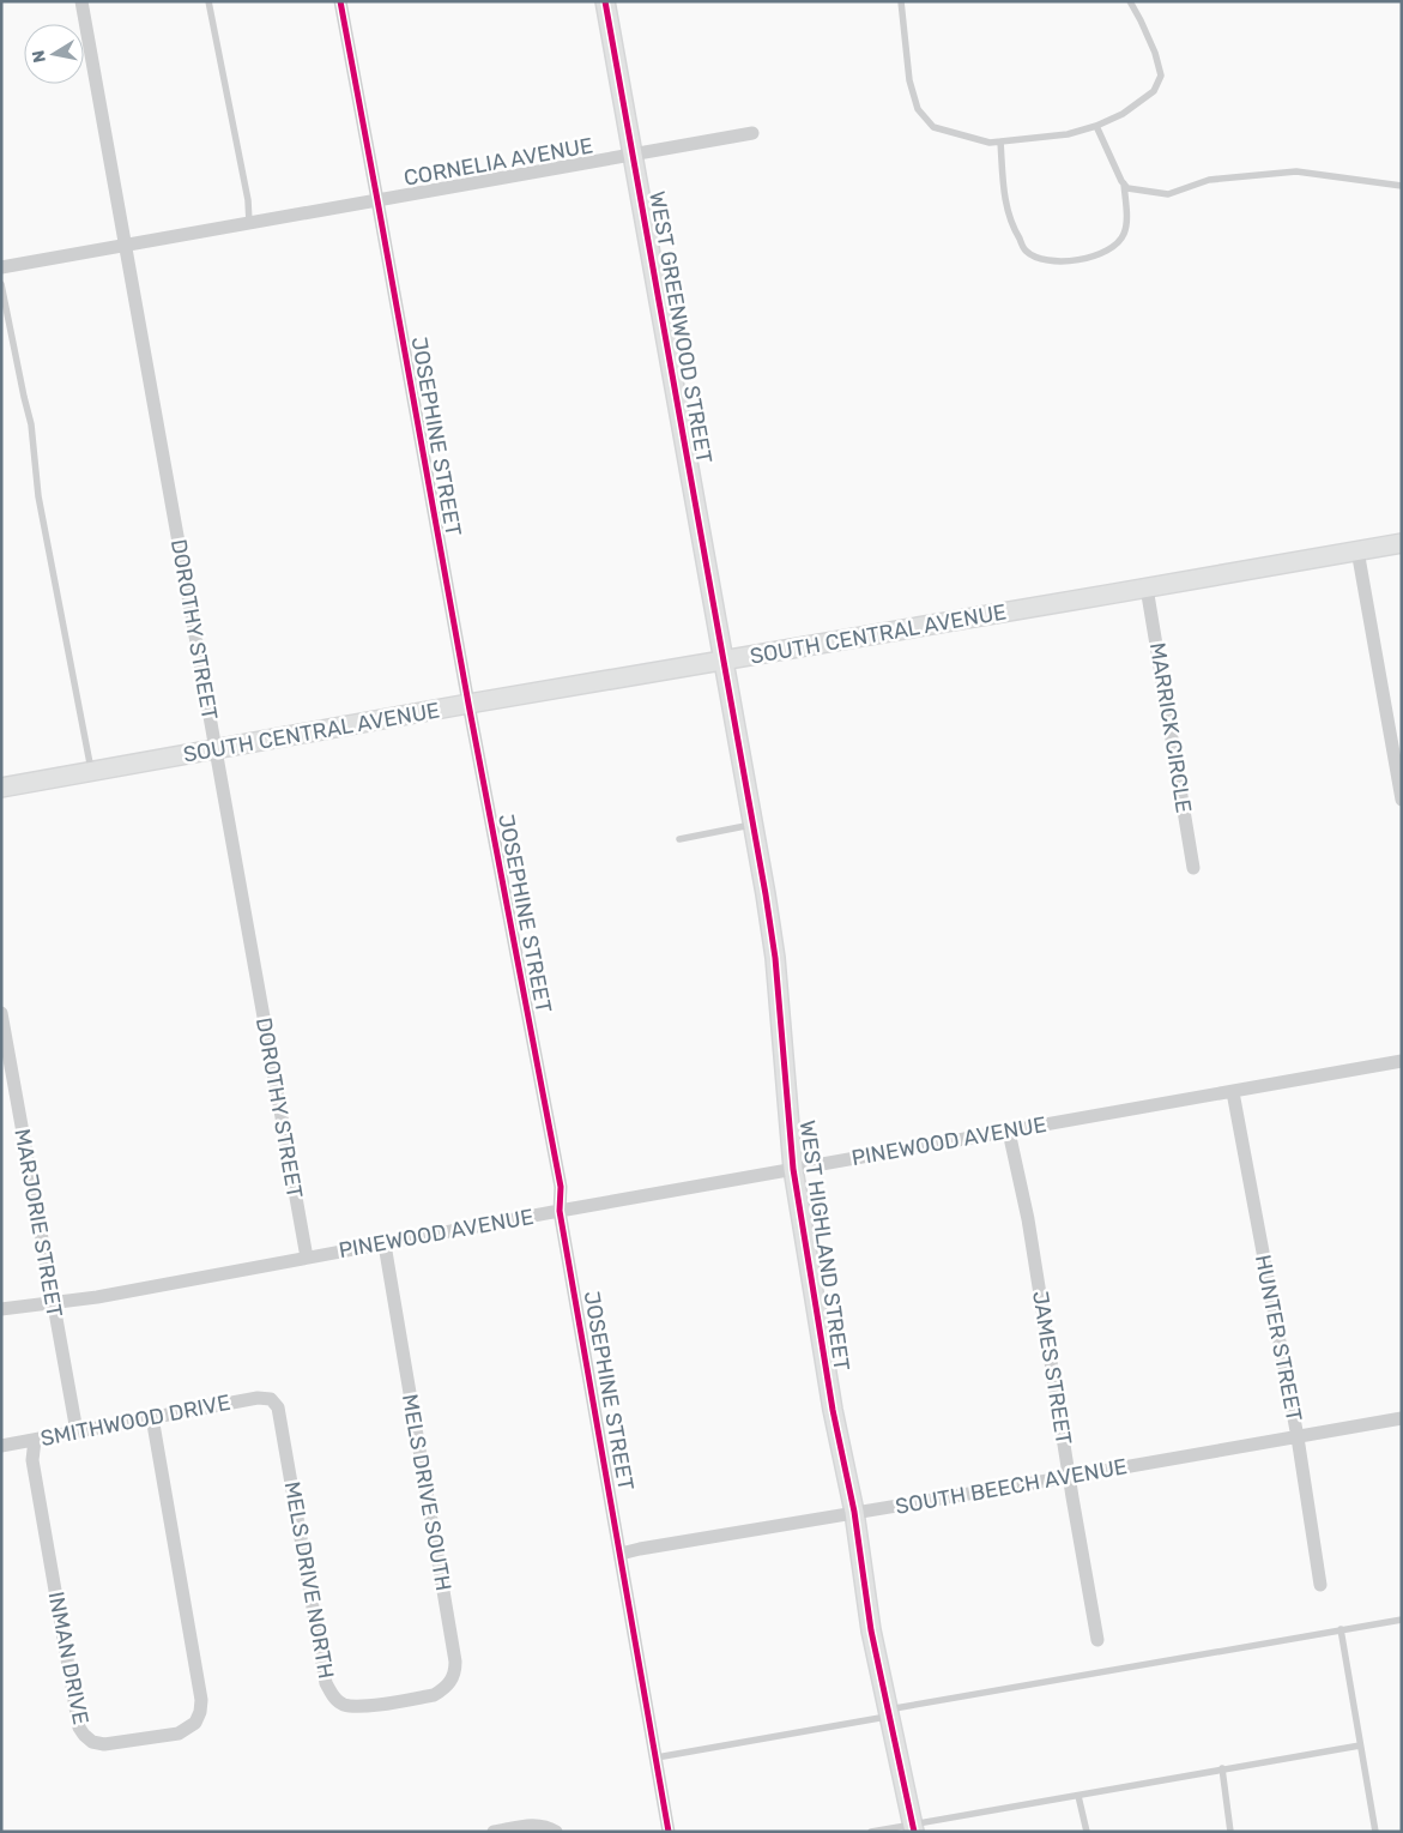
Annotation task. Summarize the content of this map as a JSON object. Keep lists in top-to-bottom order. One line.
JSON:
{"streets":{"street":["CORNELIA AVENUE","WEST GREENWOOD STREET","JOSEPHINE STREET","DOROTHY STREET","SOUTH CENTRAL AVENUE","MARRICK CIRCLE","PINEWOOD AVENUE","MARJORIE STREET","WEST HIGHLAND STREET","HUNTER STREET","JAMES STREET","SMITHWOOD DRIVE","SOUTH BEECH AVENUE","MELS DRIVE SOUTH","MELS DRIVE NORTH","INMAN DRIVE"]},"crossings":[["CORNELIA AVENUE","WEST GREENWOOD STREET"],["CORNELIA AVENUE","JOSEPHINE STREET"],["CORNELIA AVENUE","DOROTHY STREET"],["WEST GREENWOOD STREET","SOUTH CENTRAL AVENUE"],["WEST GREENWOOD STREET","WEST HIGHLAND STREET"],["JOSEPHINE STREET","SOUTH CENTRAL AVENUE"],["JOSEPHINE STREET","PINEWOOD AVENUE"],["JOSEPHINE STREET","SOUTH BEECH AVENUE"],["DOROTHY STREET","SOUTH CENTRAL AVENUE"],["DOROTHY STREET","PINEWOOD AVENUE"],["SOUTH CENTRAL AVENUE","MARRICK CIRCLE"],["SOUTH CENTRAL AVENUE","WEST HIGHLAND STREET"],["PINEWOOD AVENUE","MARJORIE STREET"],["PINEWOOD AVENUE","WEST HIGHLAND STREET"],["PINEWOOD AVENUE","HUNTER STREET"],["PINEWOOD AVENUE","JAMES STREET"],["PINEWOOD AVENUE","MELS DRIVE SOUTH"],["MARJORIE STREET","SMITHWOOD DRIVE"],["WEST HIGHLAND STREET","SOUTH BEECH AVENUE"],["HUNTER STREET","SOUTH BEECH AVENUE"],["JAMES STREET","SOUTH BEECH AVENUE"],["SMITHWOOD DRIVE","MELS DRIVE NORTH"],["SMITHWOOD DRIVE","INMAN DRIVE"],["MELS DRIVE SOUTH","MELS DRIVE NORTH"]],"north":"left"}
